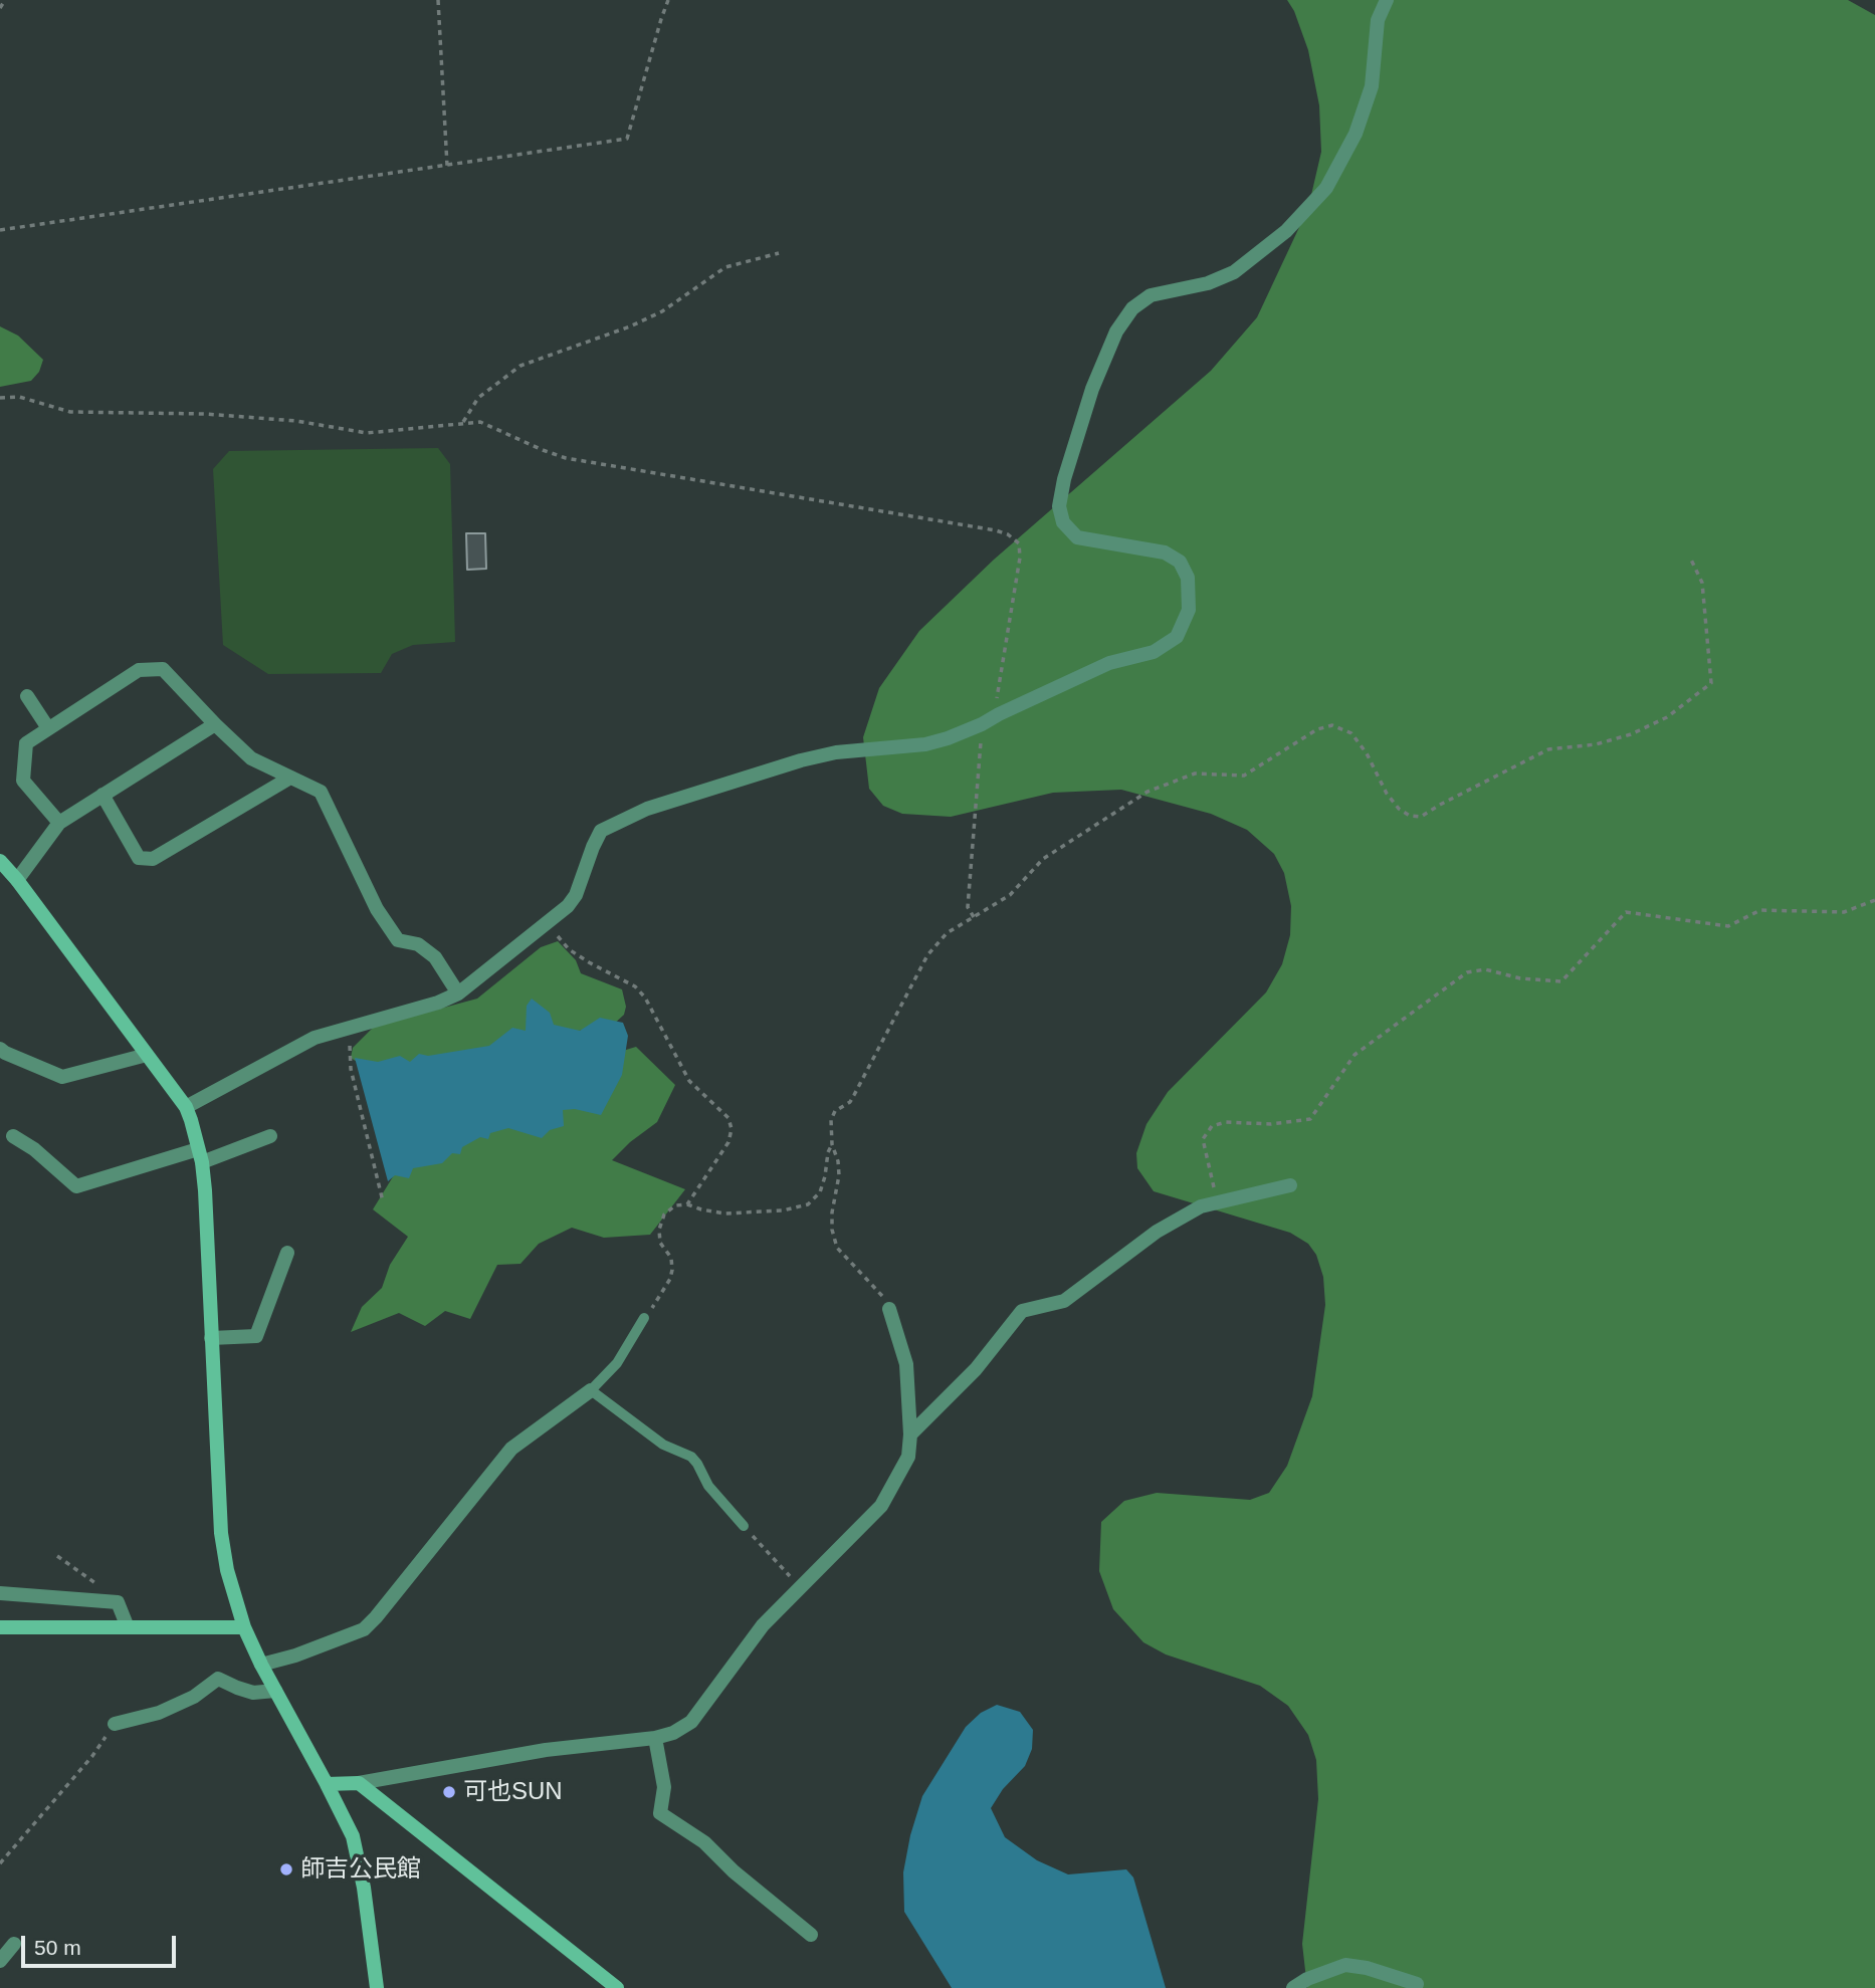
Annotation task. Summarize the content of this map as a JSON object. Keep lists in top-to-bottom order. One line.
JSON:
{"places":["可也SUN","師吉公民館"],"scale_bar":"50 m"}
